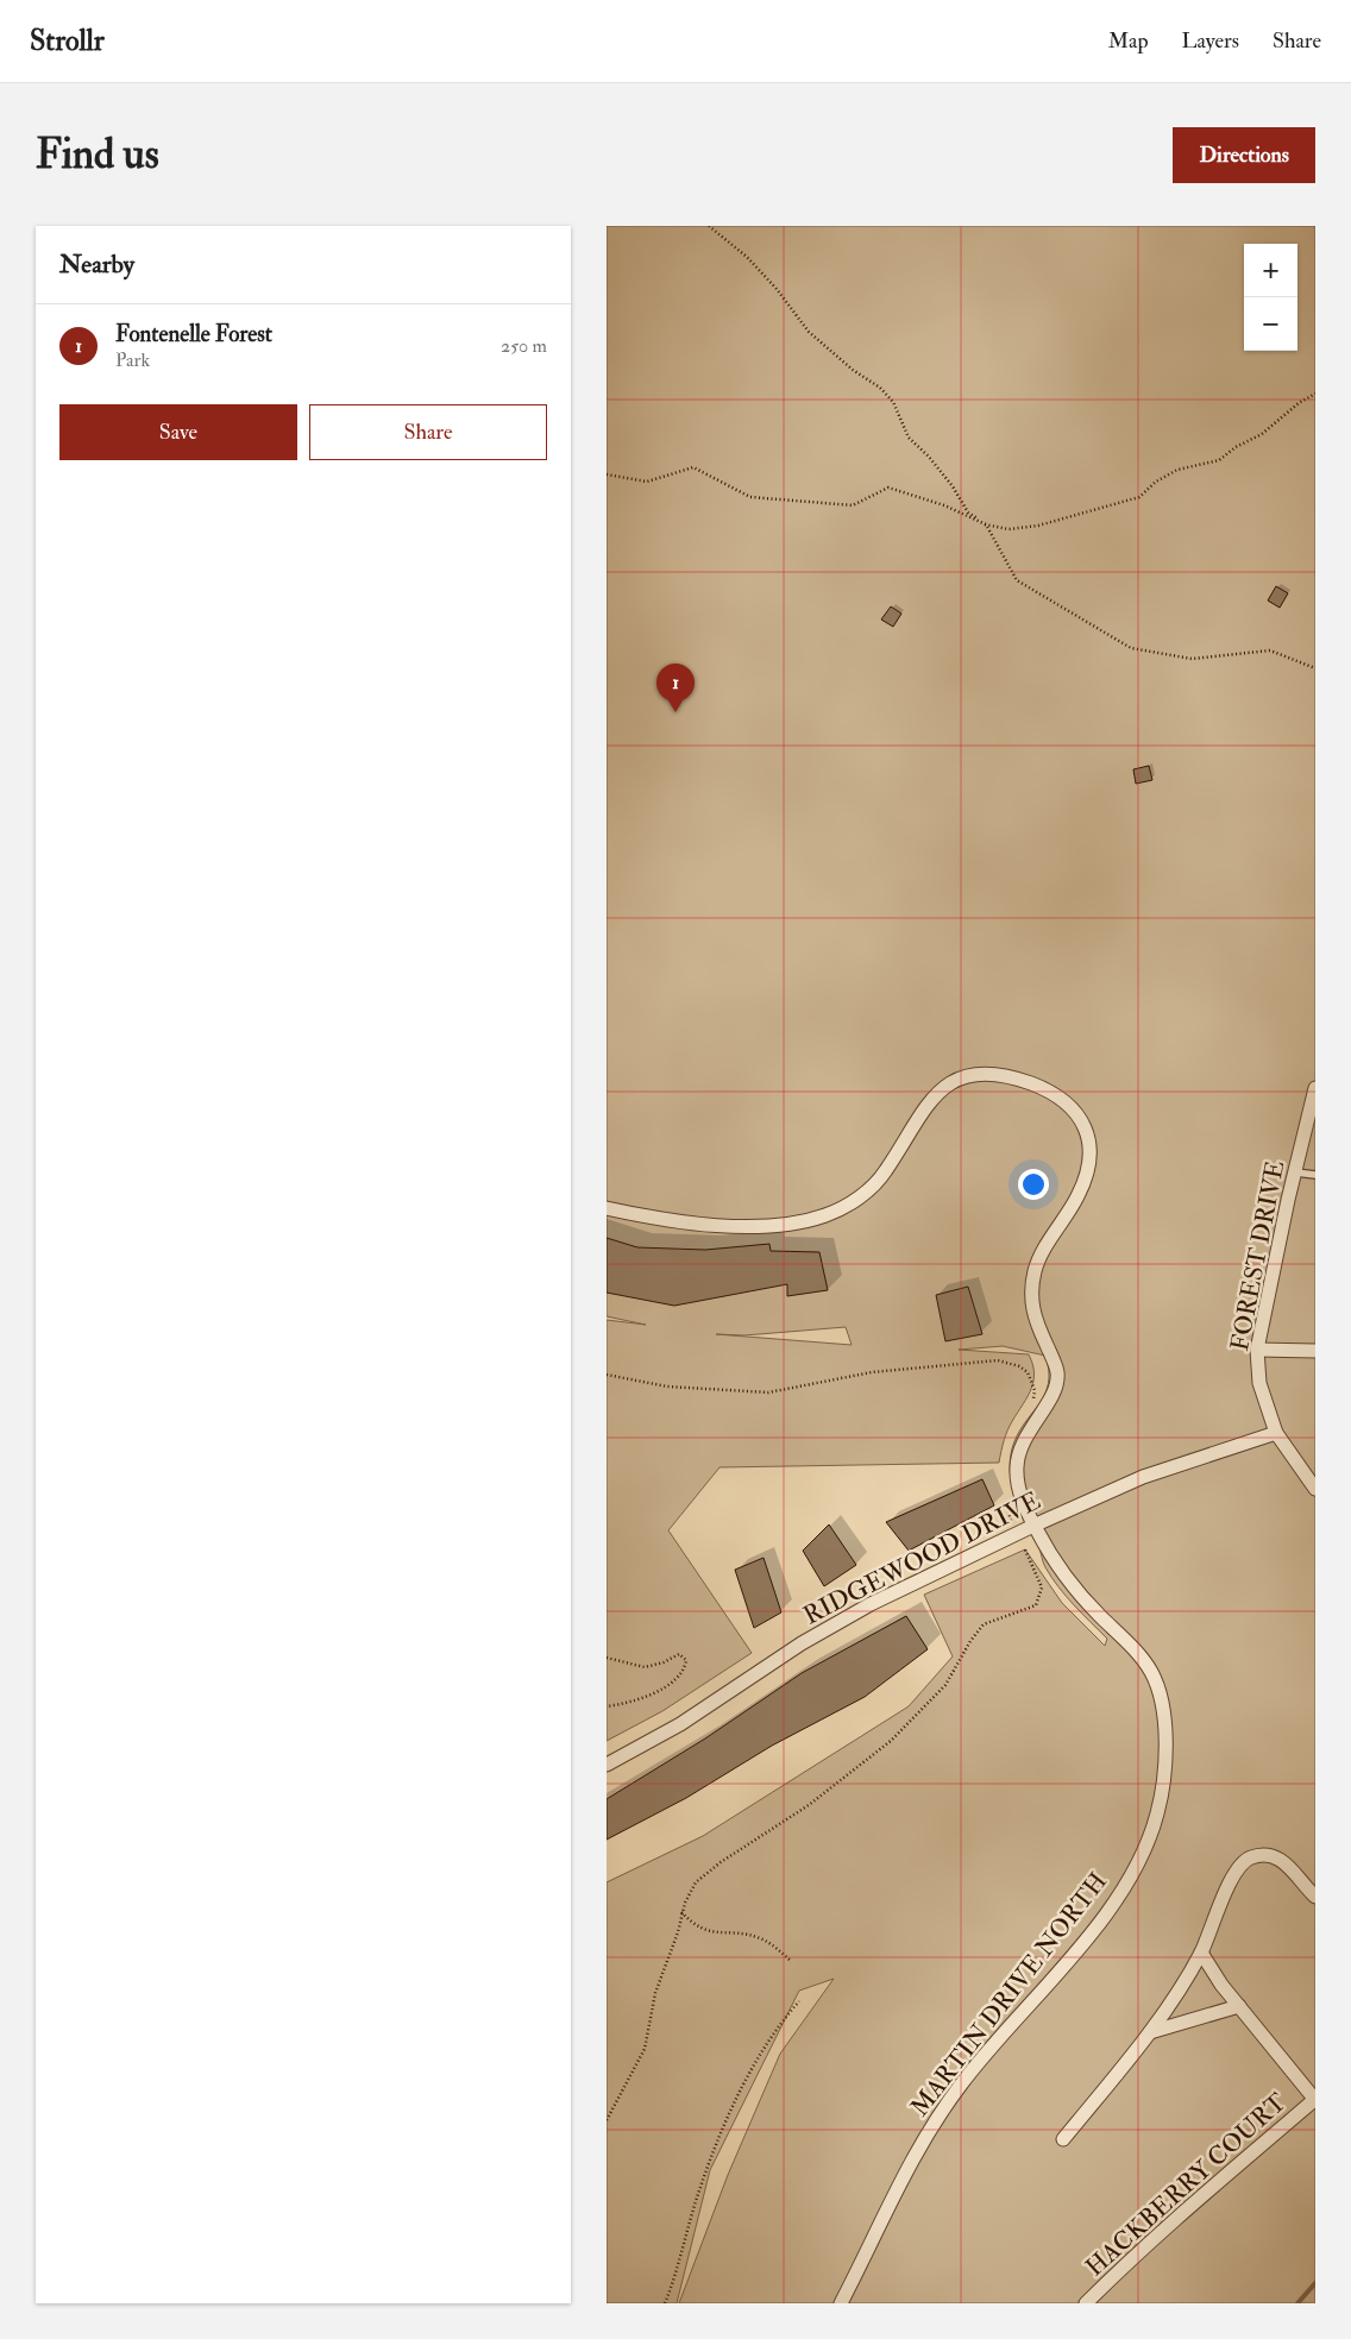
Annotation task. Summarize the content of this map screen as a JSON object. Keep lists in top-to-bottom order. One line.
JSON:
{"streets":{"street":["FOREST DRIVE","RIDGEWOOD DRIVE","MARTIN DRIVE NORTH","HACKBERRY COURT"]},"crossings":[["FOREST DRIVE","RIDGEWOOD DRIVE"],["RIDGEWOOD DRIVE","MARTIN DRIVE NORTH"]],"page":{"header":"Strollr","nav":["Map","Layers","Share"],"buttons":["Directions",["Save","Share"]],"title":"Find us","heading":"Nearby","map_buttons":["+","−"],"list":[{"mark":"1","name":"Fontenelle Forest","note":"Park","value":"250 m"}],"pins":"1"}}
